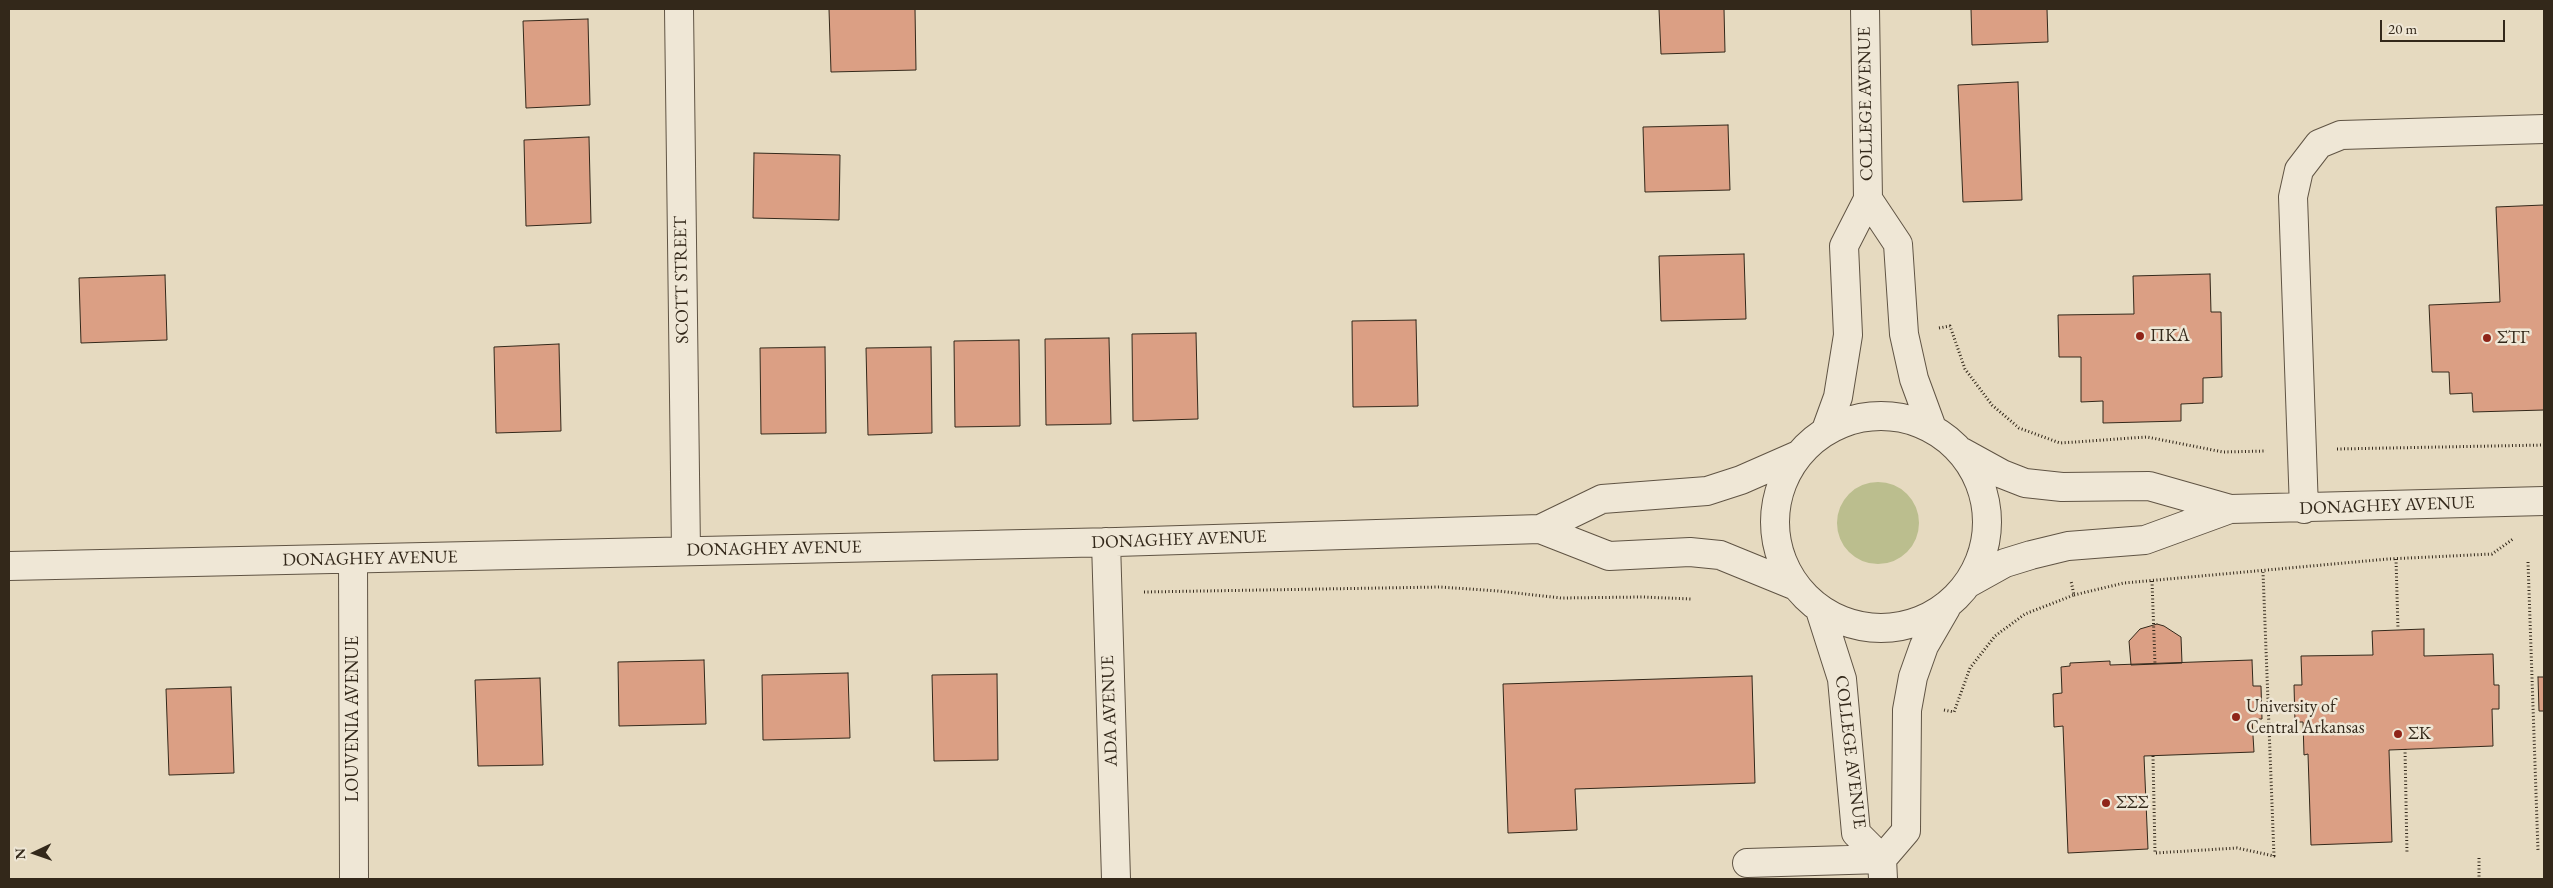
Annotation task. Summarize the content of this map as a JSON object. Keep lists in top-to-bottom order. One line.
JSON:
{"streets":{"street":["COLLEGE AVENUE","SCOTT STREET","DONAGHEY AVENUE","ADA AVENUE","LOUVENIA AVENUE"]},"crossings":[["SCOTT STREET","DONAGHEY AVENUE"],["DONAGHEY AVENUE","ADA AVENUE"],["DONAGHEY AVENUE","LOUVENIA AVENUE"]],"places":["ΠΚΑ","ΣΤΓ","University of Central Arkansas","ΣΚ","ΣΣΣ"],"scale_bar":"20 m","north":"left"}
